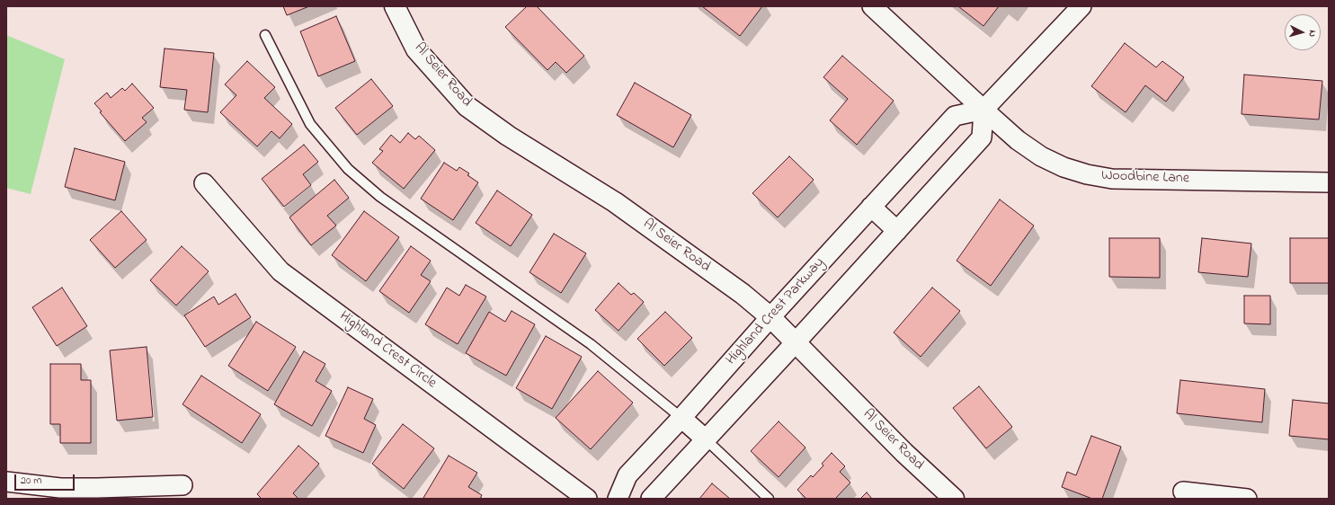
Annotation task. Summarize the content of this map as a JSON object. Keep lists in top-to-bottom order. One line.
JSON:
{"streets":{"street":["Al Seier Road","Woodbine Lane","Highland Crest Parkway","Highland Crest Circle"]},"crossings":[["Al Seier Road","Highland Crest Parkway"],["Woodbine Lane","Highland Crest Parkway"]],"scale_bar":"20 m","north":"right"}
